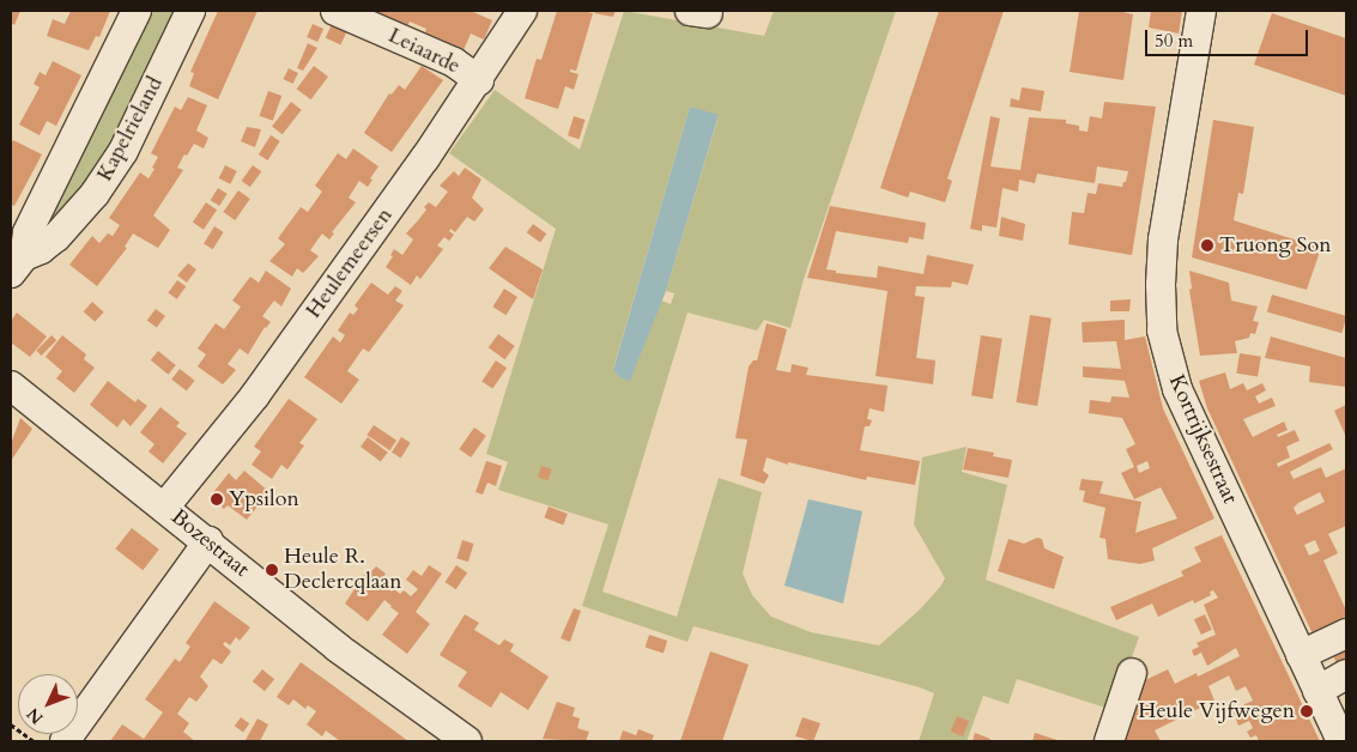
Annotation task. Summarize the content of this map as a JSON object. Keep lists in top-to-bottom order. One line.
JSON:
{"streets":{"street":["Leiaarde","Kapelrieland","Heulemeersen","Kortrijksestraat","Bozestraat"]},"crossings":[["Leiaarde","Heulemeersen"],["Heulemeersen","Bozestraat"]],"places":["Truong Son","Ypsilon","Heule R. Declercqlaan","Heule Vijfwegen"],"scale_bar":"50 m","north":"bottom left"}
